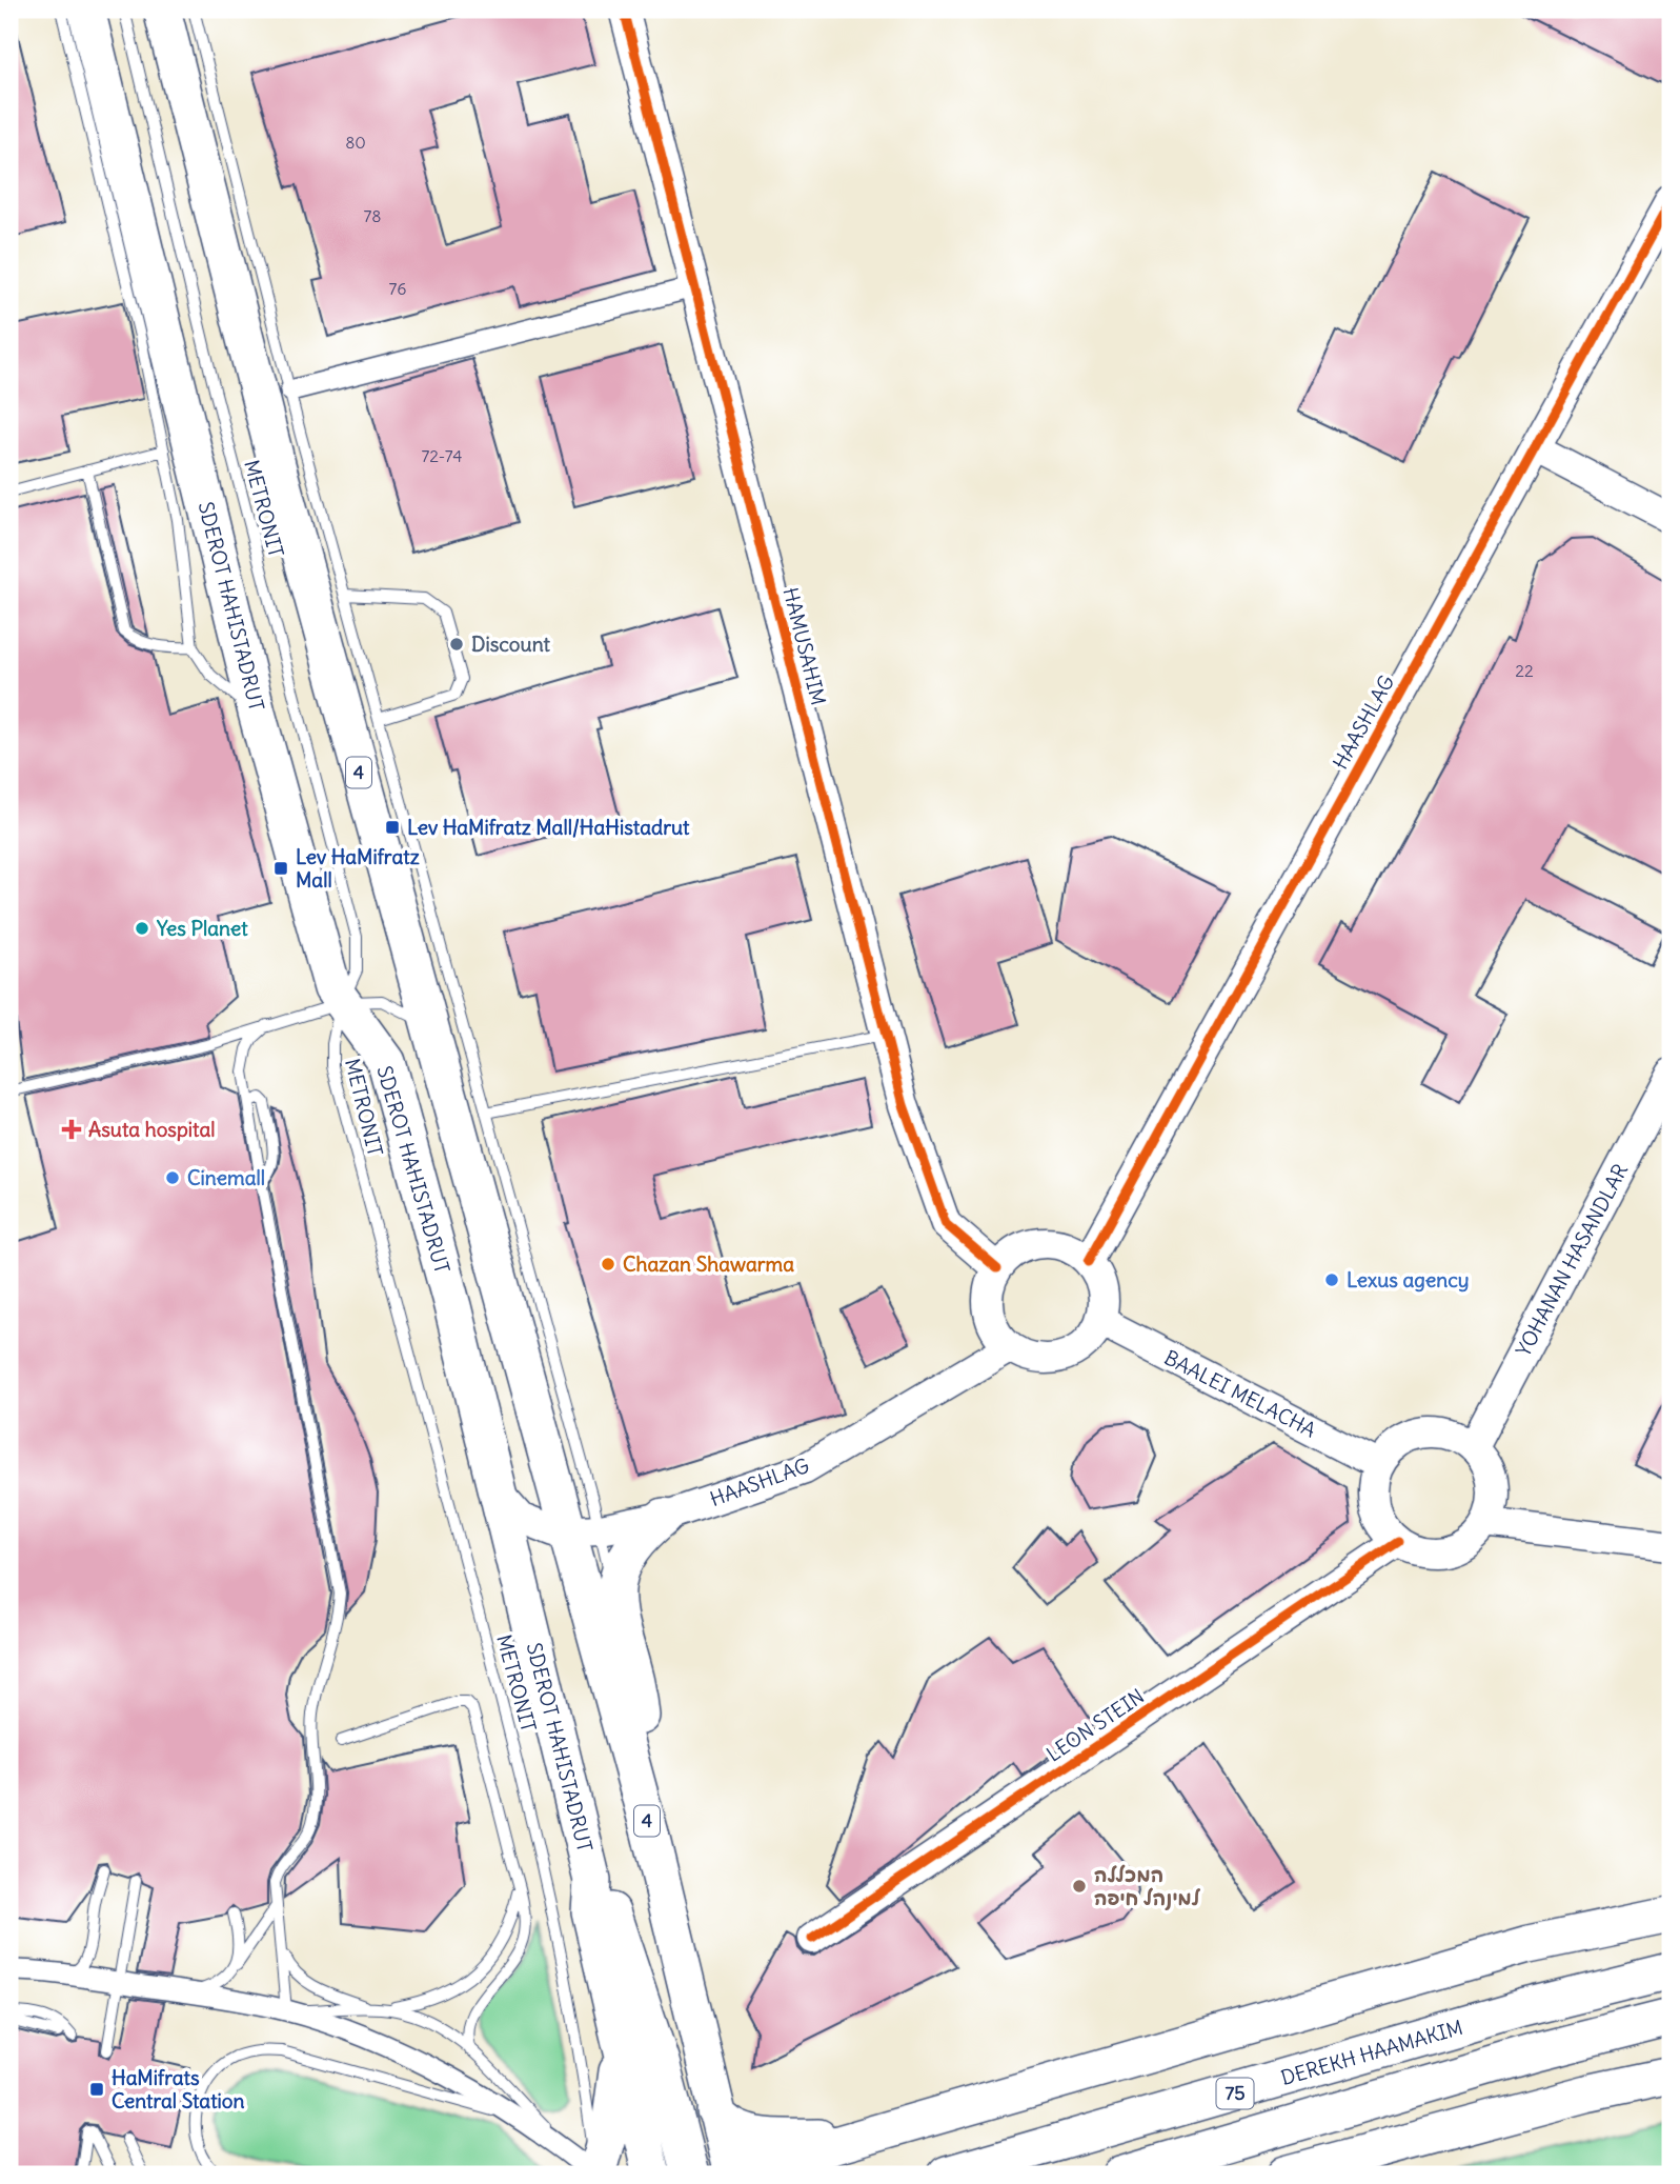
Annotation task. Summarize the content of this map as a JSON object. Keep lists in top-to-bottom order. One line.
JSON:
{"streets":{"highway":["SDEROT HAHISTADRUT","4","DEREKH HAAMAKIM","75"],"street":["HAMUSAHIM","HAASHLAG","YOHANAN HASANDLAR","BAALEI MELACHA","LEON STEIN"],"lane":["METRONIT"]},"crossings":[["METRONIT","SDEROT HAHISTADRUT"],["SDEROT HAHISTADRUT","HAASHLAG"],["HAMUSAHIM","HAASHLAG"],["HAMUSAHIM","BAALEI MELACHA"],["HAASHLAG","4"],["HAASHLAG","BAALEI MELACHA"],["YOHANAN HASANDLAR","BAALEI MELACHA"],["YOHANAN HASANDLAR","LEON STEIN"],["BAALEI MELACHA","LEON STEIN"]],"places":{"other":["Discount","Yes Planet","Cinemall","Chazan Shawarma","Lexus agency","המכללה למינהל חיפה"],"transit":["Lev HaMifratz Mall/HaHistadrut","Lev HaMifratz Mall","HaMifrats Central Station"],"health":["Asuta hospital"]},"house_numbers":["80","78","76","72-74","22"]}
